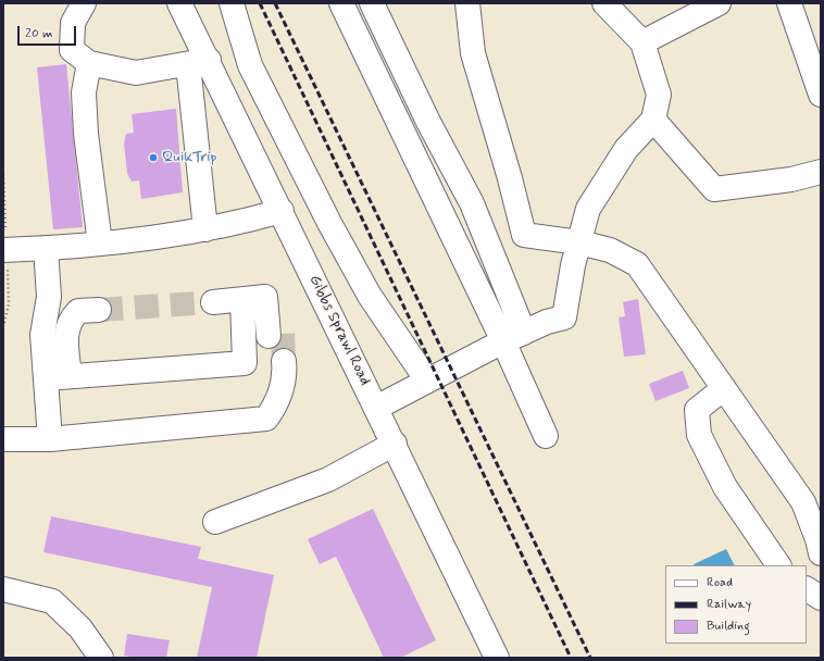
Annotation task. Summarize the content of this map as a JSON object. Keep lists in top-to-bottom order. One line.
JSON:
{"streets":{"street":["Gibbs Sprawl Road"]},"places":["QuikTrip"],"legend":["Road","Railway","Building"],"scale_bar":"20 m"}
